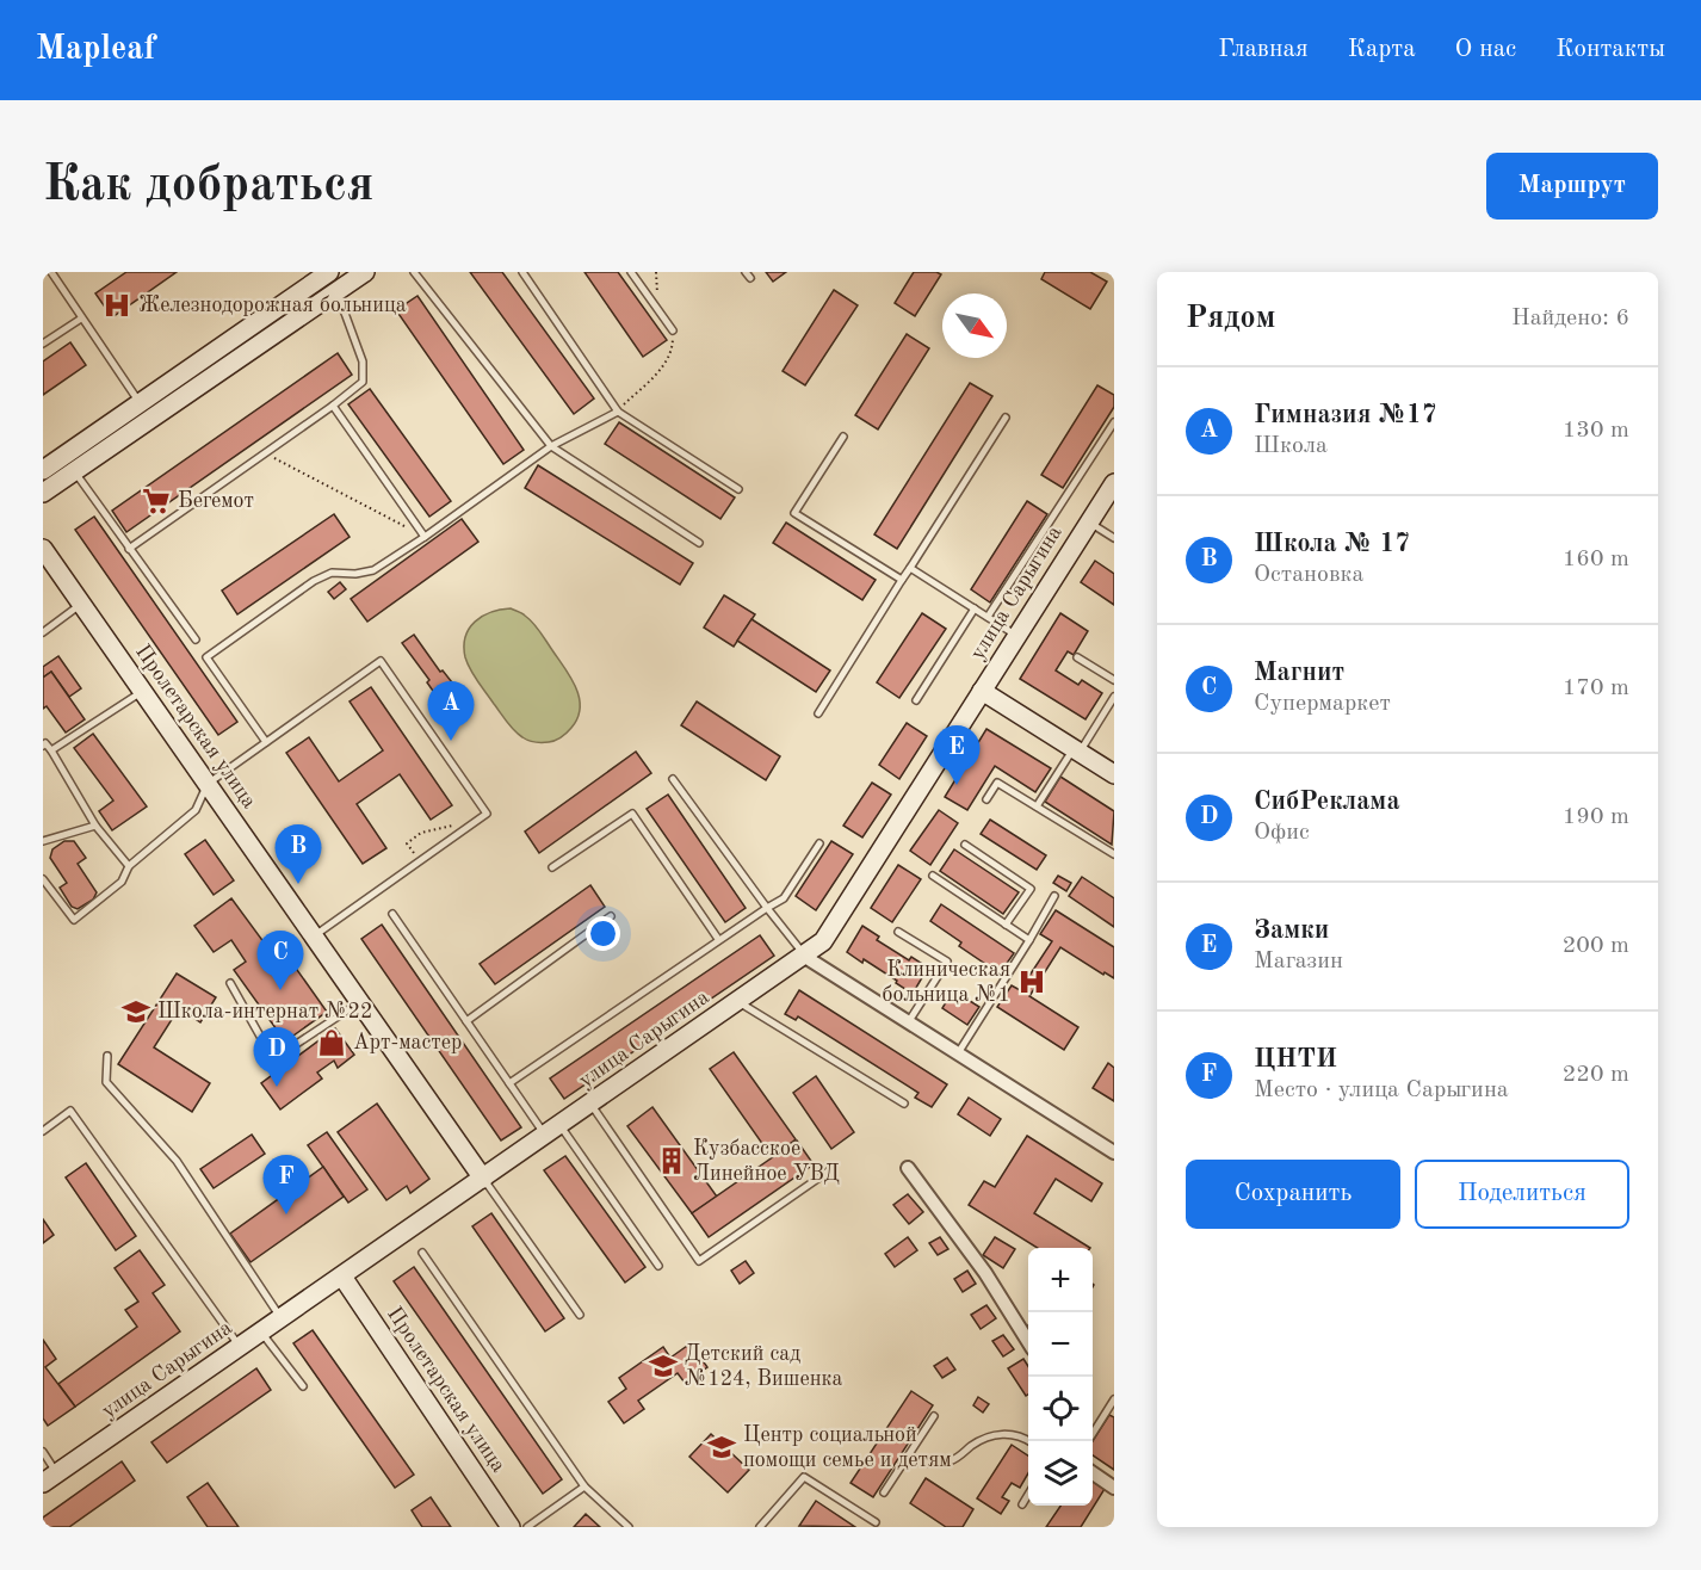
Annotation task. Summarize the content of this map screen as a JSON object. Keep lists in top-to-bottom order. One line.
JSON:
{"streets":{"street":["улица Сарыгина","Пролетарская улица"]},"crossings":[["улица Сарыгина","Пролетарская улица"]],"places":{"hospital":["Железнодорожная больница","Клиническая больница №1"],"supermarket":["Бегемот"],"school or university":["Школа-интернат №22","Детский сад №124, Вишенка","Центр социальной помощи семье и детям"],"shop":["Арт-мастер"],"building":["Кузбасское Линейное УВД"]},"north":"bottom right","page":{"header":"Mapleaf","nav":["Главная","Карта","О нас","Контакты"],"buttons":["Маршрут",["Сохранить","Поделиться"]],"title":"Как добраться","heading":["Рядом","Найдено: 6"],"list":[{"mark":"A","name":"Гимназия №17","note":"Школа","value":"130 m"},{"mark":"B","name":"Школа № 17","note":"Остановка","value":"160 m"},{"mark":"C","name":"Магнит","note":"Супермаркет","value":"170 m"},{"mark":"D","name":"СибРеклама","note":"Офис","value":"190 m"},{"mark":"E","name":"Замки","note":"Магазин","value":"200 m"},{"mark":"F","name":"ЦНТИ","note":"Место · улица Сарыгина","value":"220 m"}],"pins":["A","E","B","C","D","F"],"map_buttons":["+","−"]}}
